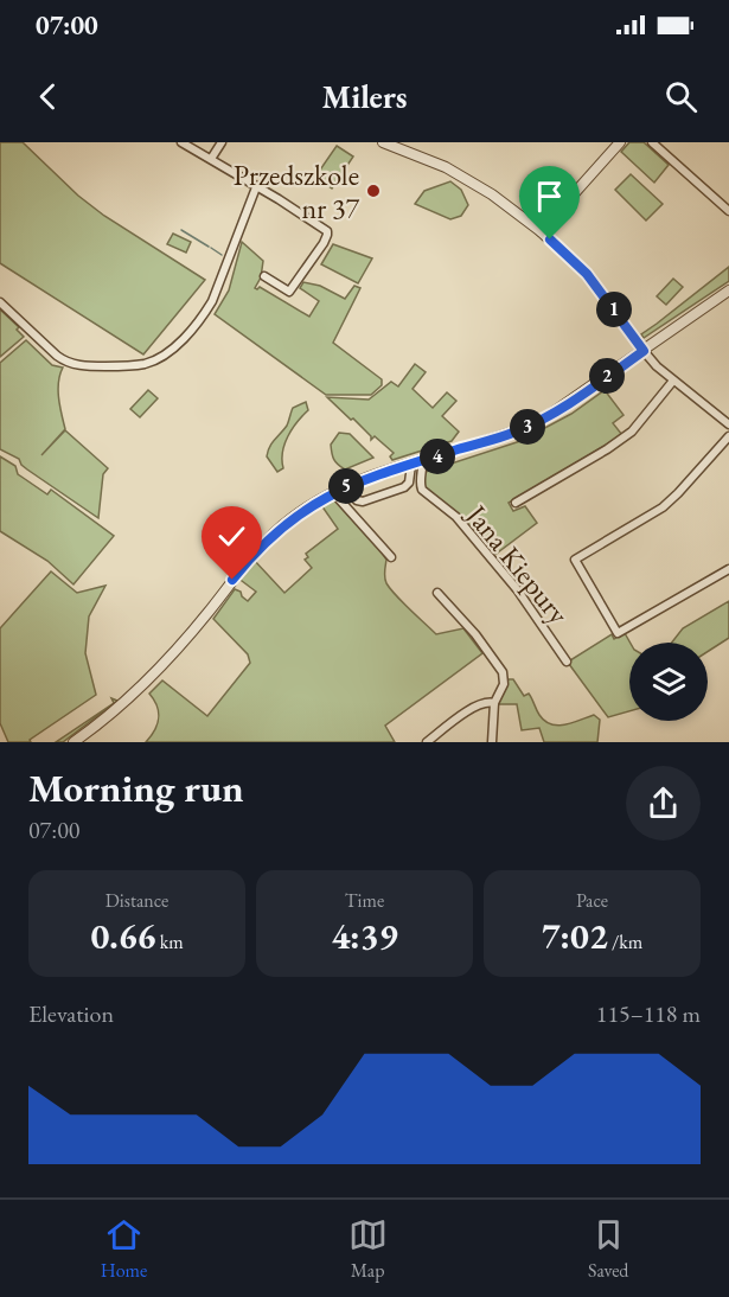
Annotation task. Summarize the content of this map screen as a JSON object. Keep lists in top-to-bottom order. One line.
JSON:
{"streets":{"street":["Jana Kiepury"]},"places":["Przedszkole nr 37"],"page":{"status":"07:00","header":"Milers","pins":["1","2","3","4","5"],"heading":["Morning run","07:00"],"stats":[["Distance","0.66 km"],["Time","4:39"],["Pace","7:02 /km"]],"chart":["Elevation","115–118 m"],"tabs":["Home","Map","Saved"]}}
